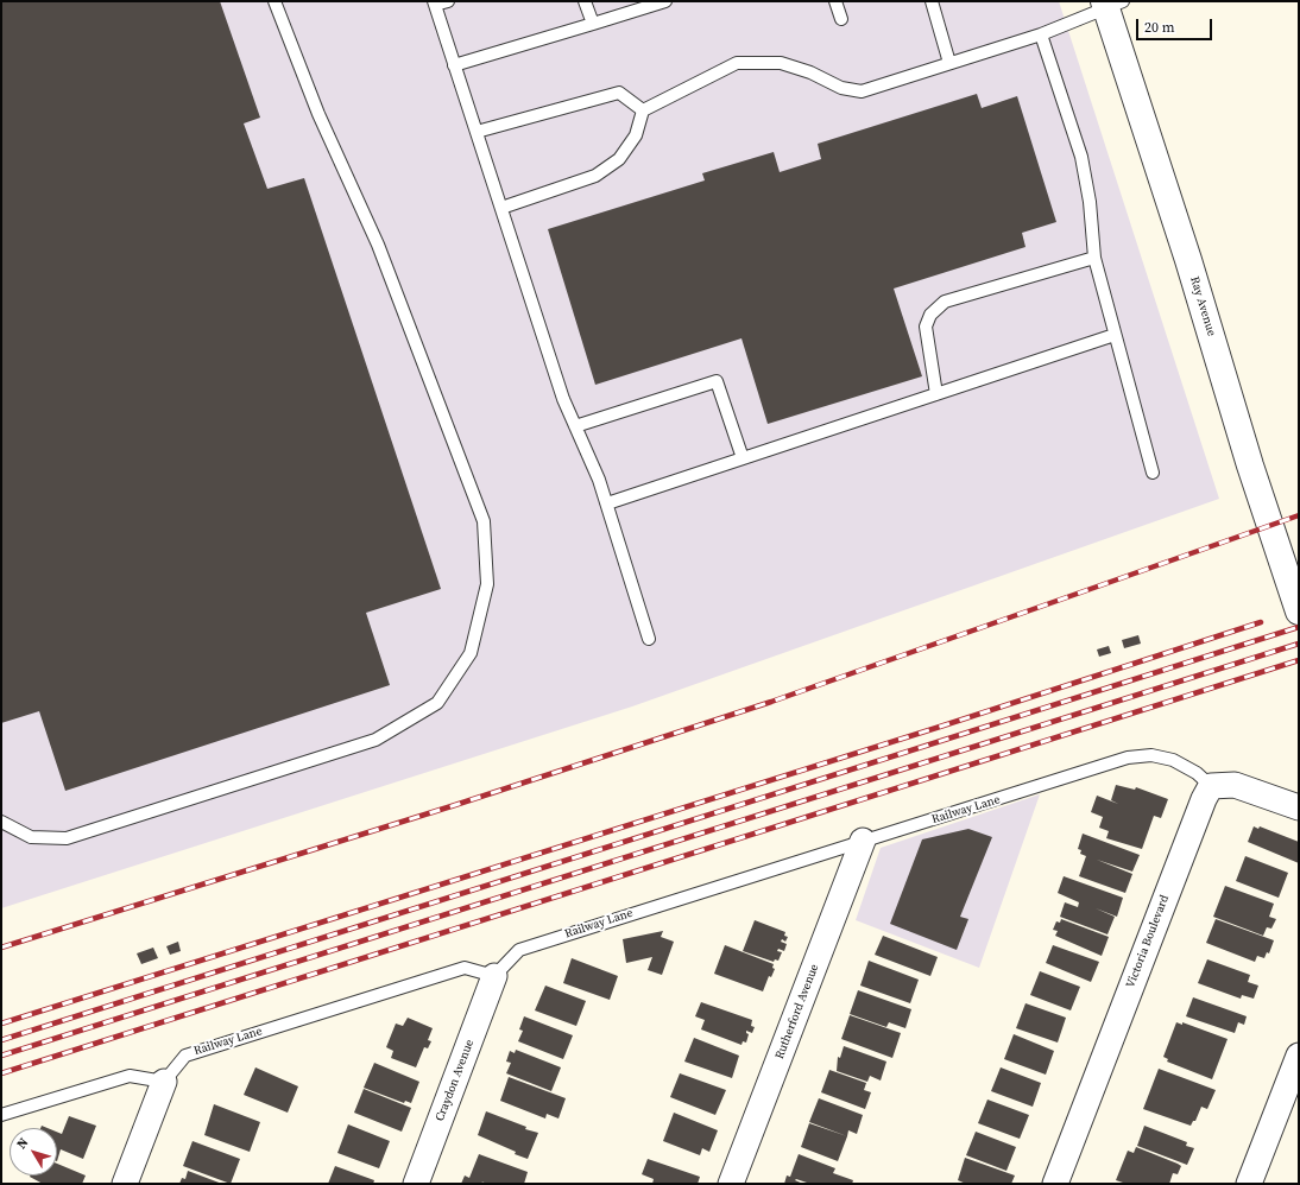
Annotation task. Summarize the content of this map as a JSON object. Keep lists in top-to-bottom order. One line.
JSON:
{"streets":{"street":["Ray Avenue","Victoria Boulevard","Rutherford Avenue","Craydon Avenue"],"lane":["Railway Lane"]},"crossings":[["Railway Lane","Victoria Boulevard"],["Railway Lane","Rutherford Avenue"],["Railway Lane","Craydon Avenue"]],"scale_bar":"20 m","north":"top left"}
